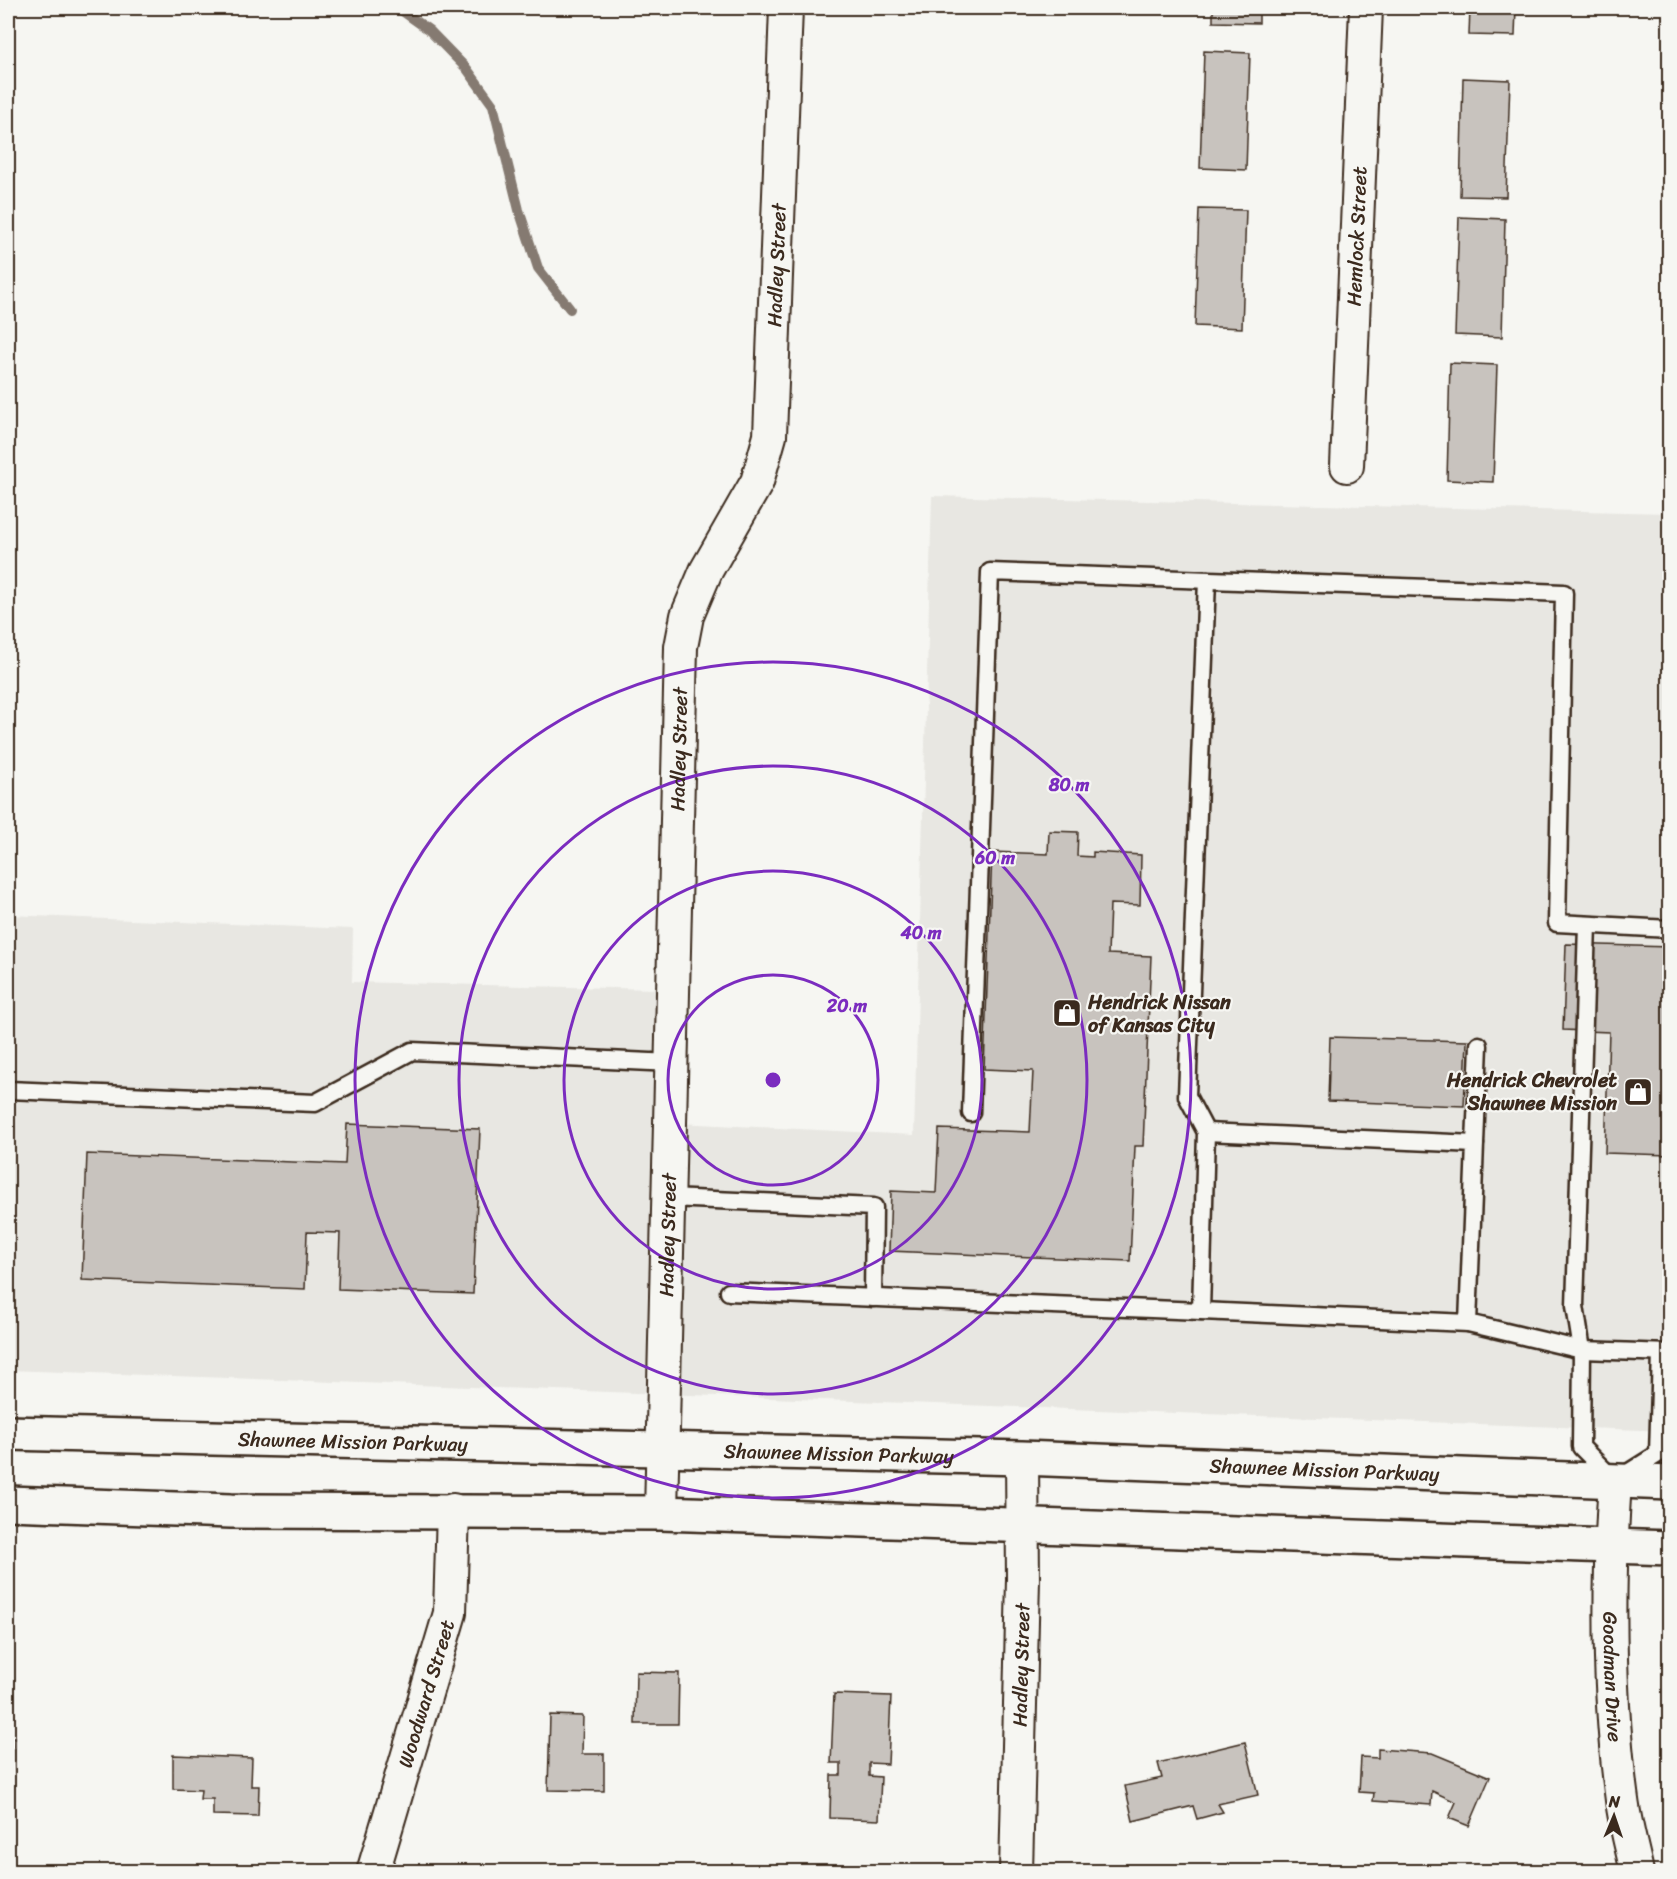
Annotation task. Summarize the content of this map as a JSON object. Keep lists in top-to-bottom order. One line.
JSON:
{"streets":{"highway":["Shawnee Mission Parkway"],"street":["Hemlock Street","Hadley Street","Goodman Drive","Woodward Street"]},"crossings":[["Hadley Street","Shawnee Mission Parkway"],["Shawnee Mission Parkway","Goodman Drive"]],"places":{"shop":["Hendrick Nissan of Kansas City","Hendrick Chevrolet Shawnee Mission"]},"north":"top","rings":["80 m","60 m","40 m","20 m"]}
